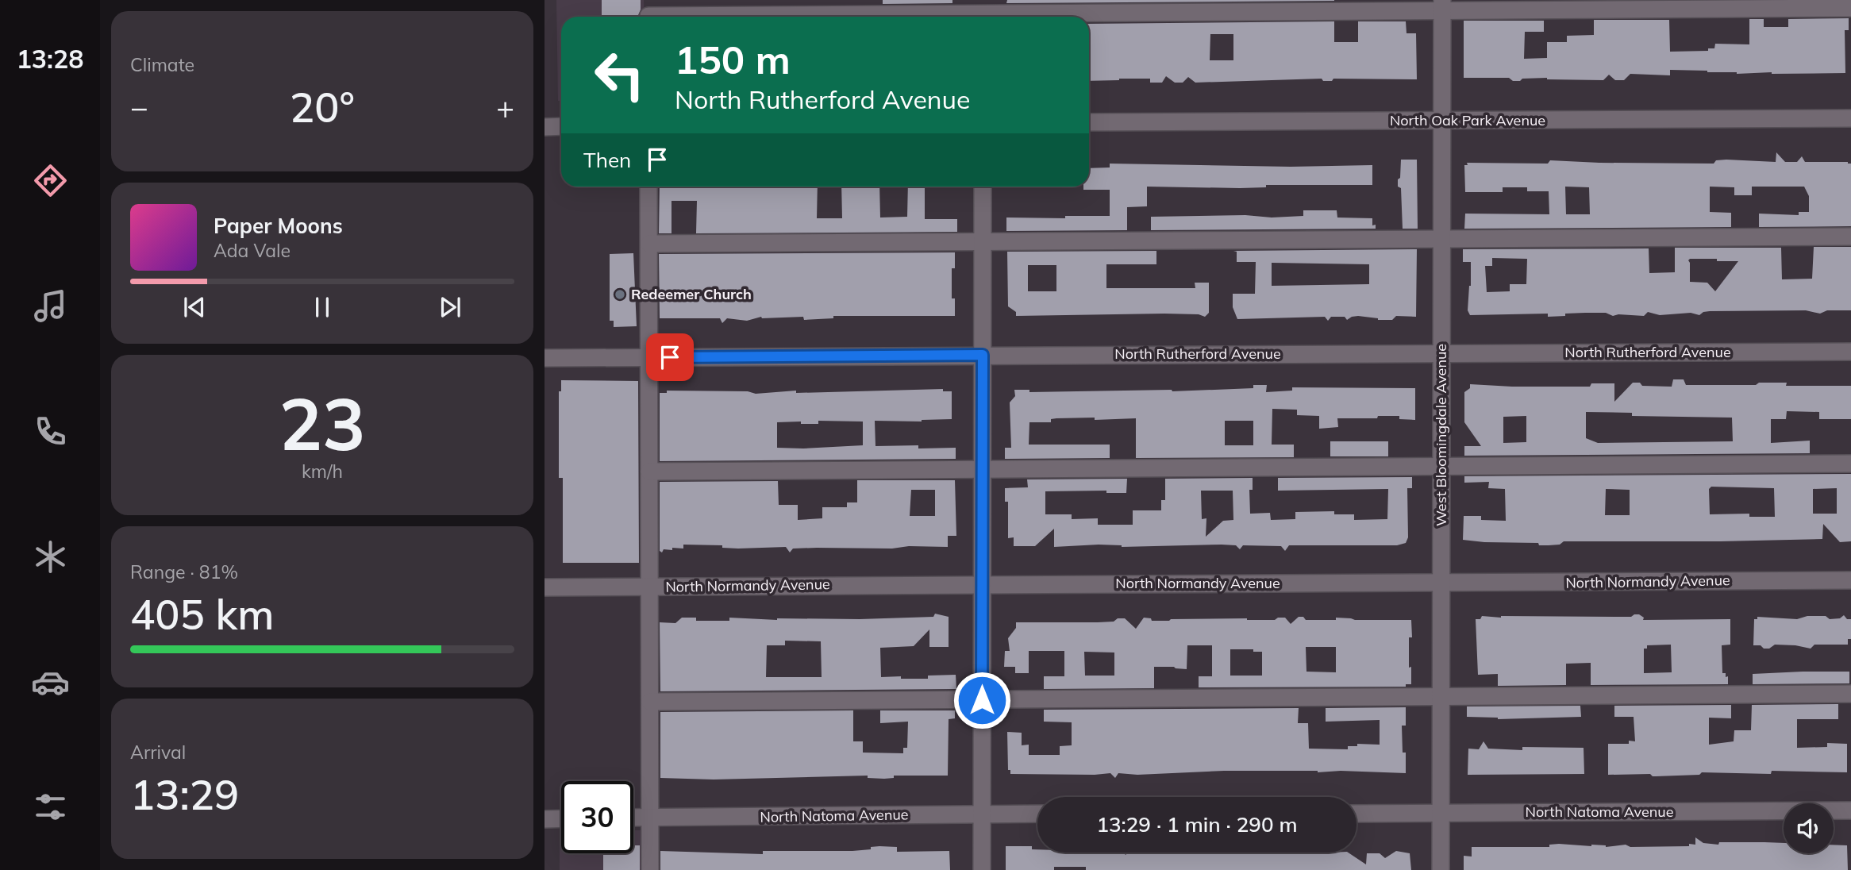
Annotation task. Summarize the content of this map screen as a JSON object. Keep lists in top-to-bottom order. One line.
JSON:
{"streets":{"street":["North Oak Park Avenue","North Rutherford Avenue","West Bloomingdale Avenue","North Normandy Avenue","North Natoma Avenue"]},"crossings":[["North Oak Park Avenue","West Bloomingdale Avenue"],["North Rutherford Avenue","West Bloomingdale Avenue"],["West Bloomingdale Avenue","North Normandy Avenue"],["West Bloomingdale Avenue","North Natoma Avenue"]],"places":["Redeemer Church"],"page":{"tabs":"13:28","tile":["Climate",["23","km/h"],["Range · 81%","405 km"],["Arrival","13:29"]],"turn":["150 m","North Rutherford Avenue"],"heat":["−","20°","+"],"then":"Then","song":["Paper Moons","Ada Vale"],"limit":"30","trip":"13:29 · 1 min · 290 m"}}
